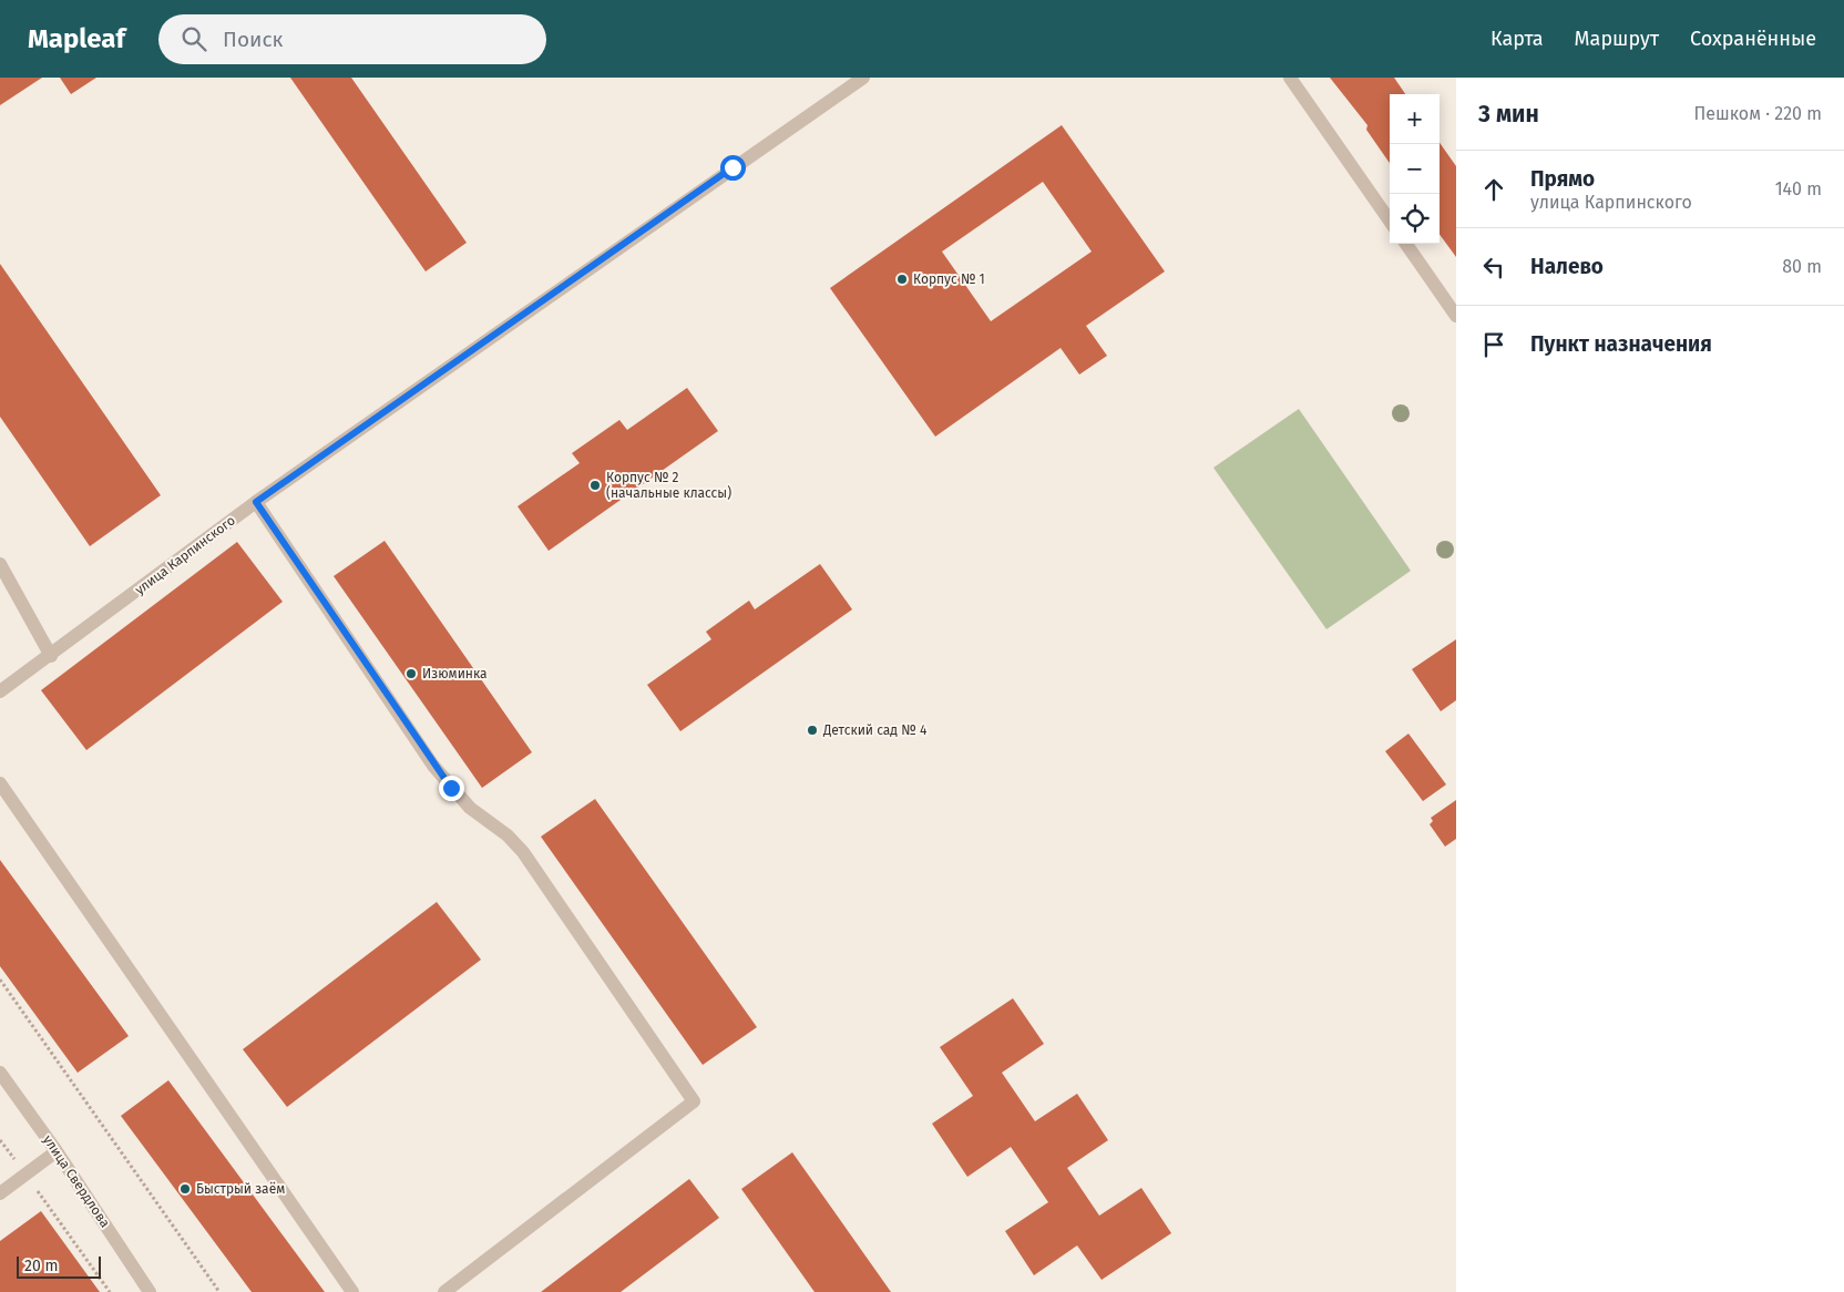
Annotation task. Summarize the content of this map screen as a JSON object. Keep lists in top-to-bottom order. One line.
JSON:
{"streets":{"street":["улица Карпинского","улица Свердлова"]},"places":["Корпус № 1","Корпус № 2 (начальные классы)","Изюминка","Детский сад № 4","Быстрый заём"],"scale_bar":"20 m","page":{"header":"Mapleaf","search":"Поиск","nav":["Карта","Маршрут","Сохранённые"],"heading":["3 мин","Пешком · 220 m"],"map_buttons":["+","−"],"list":[["Прямо","улица Карпинского","140 m"],["Налево","80 m"],"Пункт назначения"],"scale":"20 m"}}
